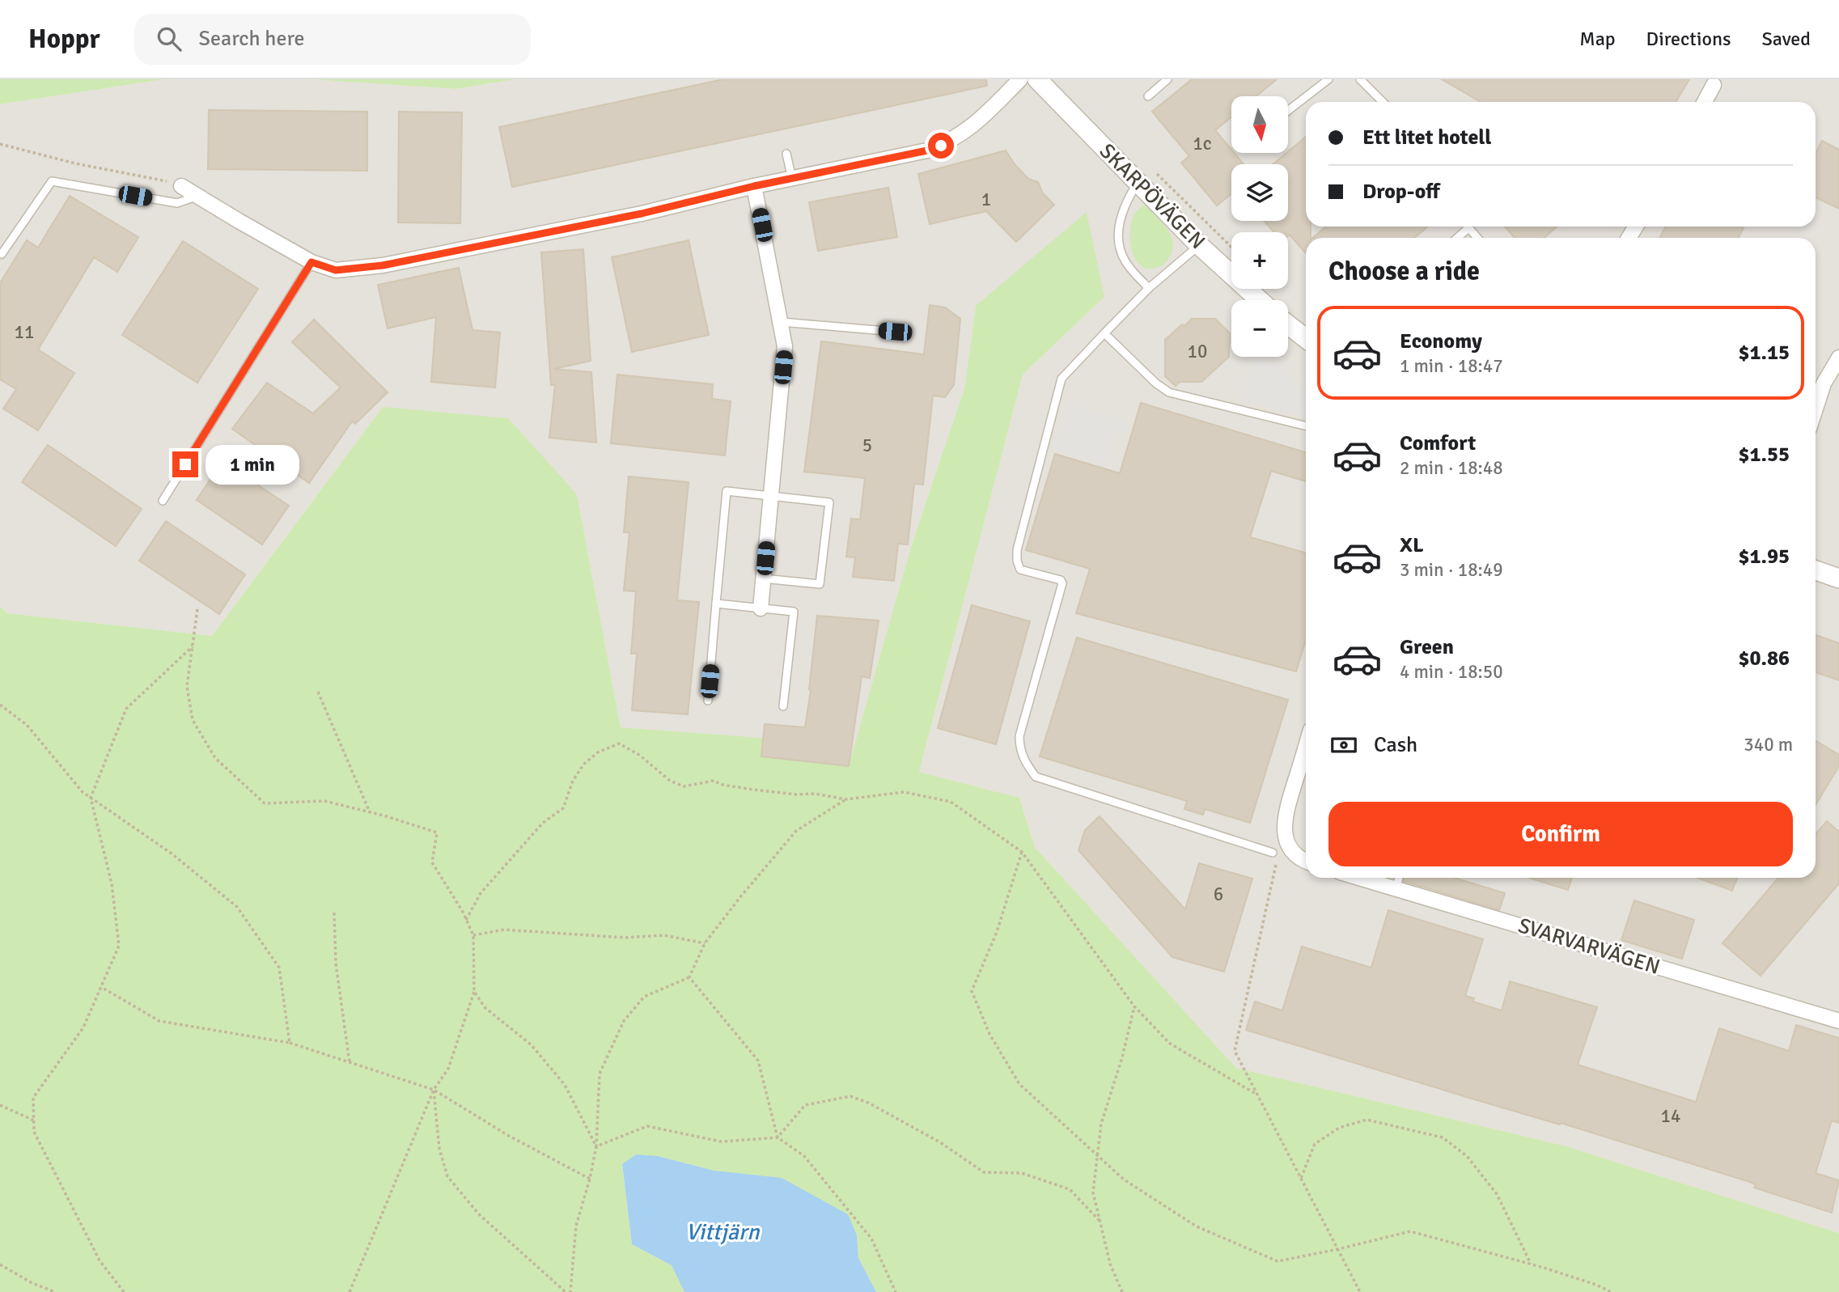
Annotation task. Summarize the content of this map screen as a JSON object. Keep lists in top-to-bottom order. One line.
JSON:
{"streets":{"street":["SKARPÖVÄGEN","SVARVARVÄGEN"]},"water":["Vittjärn"],"house_numbers":["1c","1","11","10","5","6","14"],"north":"bottom","page":{"header":"Hoppr","search":"Search here","nav":["Map","Directions","Saved"],"map_buttons":["+","−"],"banner":["Ett litet hotell","Drop-off"],"heading":"Choose a ride","list":[{"name":"Economy","note":"1 min · 18:47","value":"$1.15"},{"name":"Comfort","note":"2 min · 18:48","value":"$1.55"},{"name":"XL","note":"3 min · 18:49","value":"$1.95"},{"name":"Green","note":"4 min · 18:50","value":"$0.86"}],"bubble":"1 min","pay":["Cash","340 m"],"buttons":"Confirm"}}
